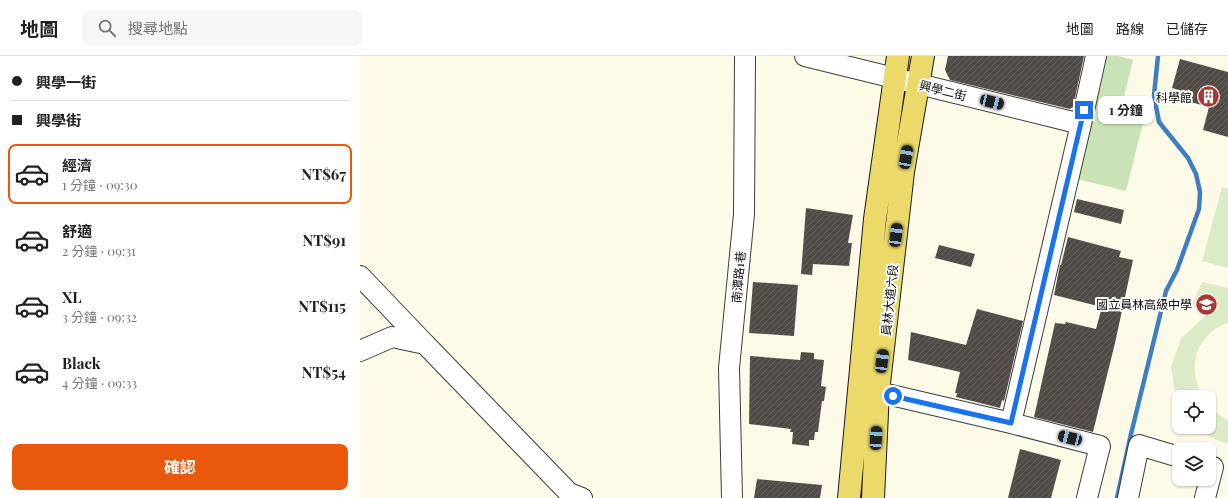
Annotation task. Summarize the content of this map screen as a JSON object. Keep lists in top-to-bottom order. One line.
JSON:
{"streets":{"main road":["員林大道六段"],"street":["興學二街","南潭路1巷"]},"crossings":[["興學二街","員林大道六段"]],"places":{"building":["科學館"],"school or university":["國立員林高級中學"]},"page":{"header":"地圖","search":"搜尋地點","nav":["地圖","路線","已儲存"],"banner":["興學一街","興學街"],"bubble":"1 分鐘","list":[{"name":"經濟","note":"1 分鐘 · 09:30","value":"NT$67"},{"name":"舒適","note":"2 分鐘 · 09:31","value":"NT$91"},{"name":"XL","note":"3 分鐘 · 09:32","value":"NT$115"},{"name":"Black","note":"4 分鐘 · 09:33","value":"NT$54"}],"buttons":"確認"}}
